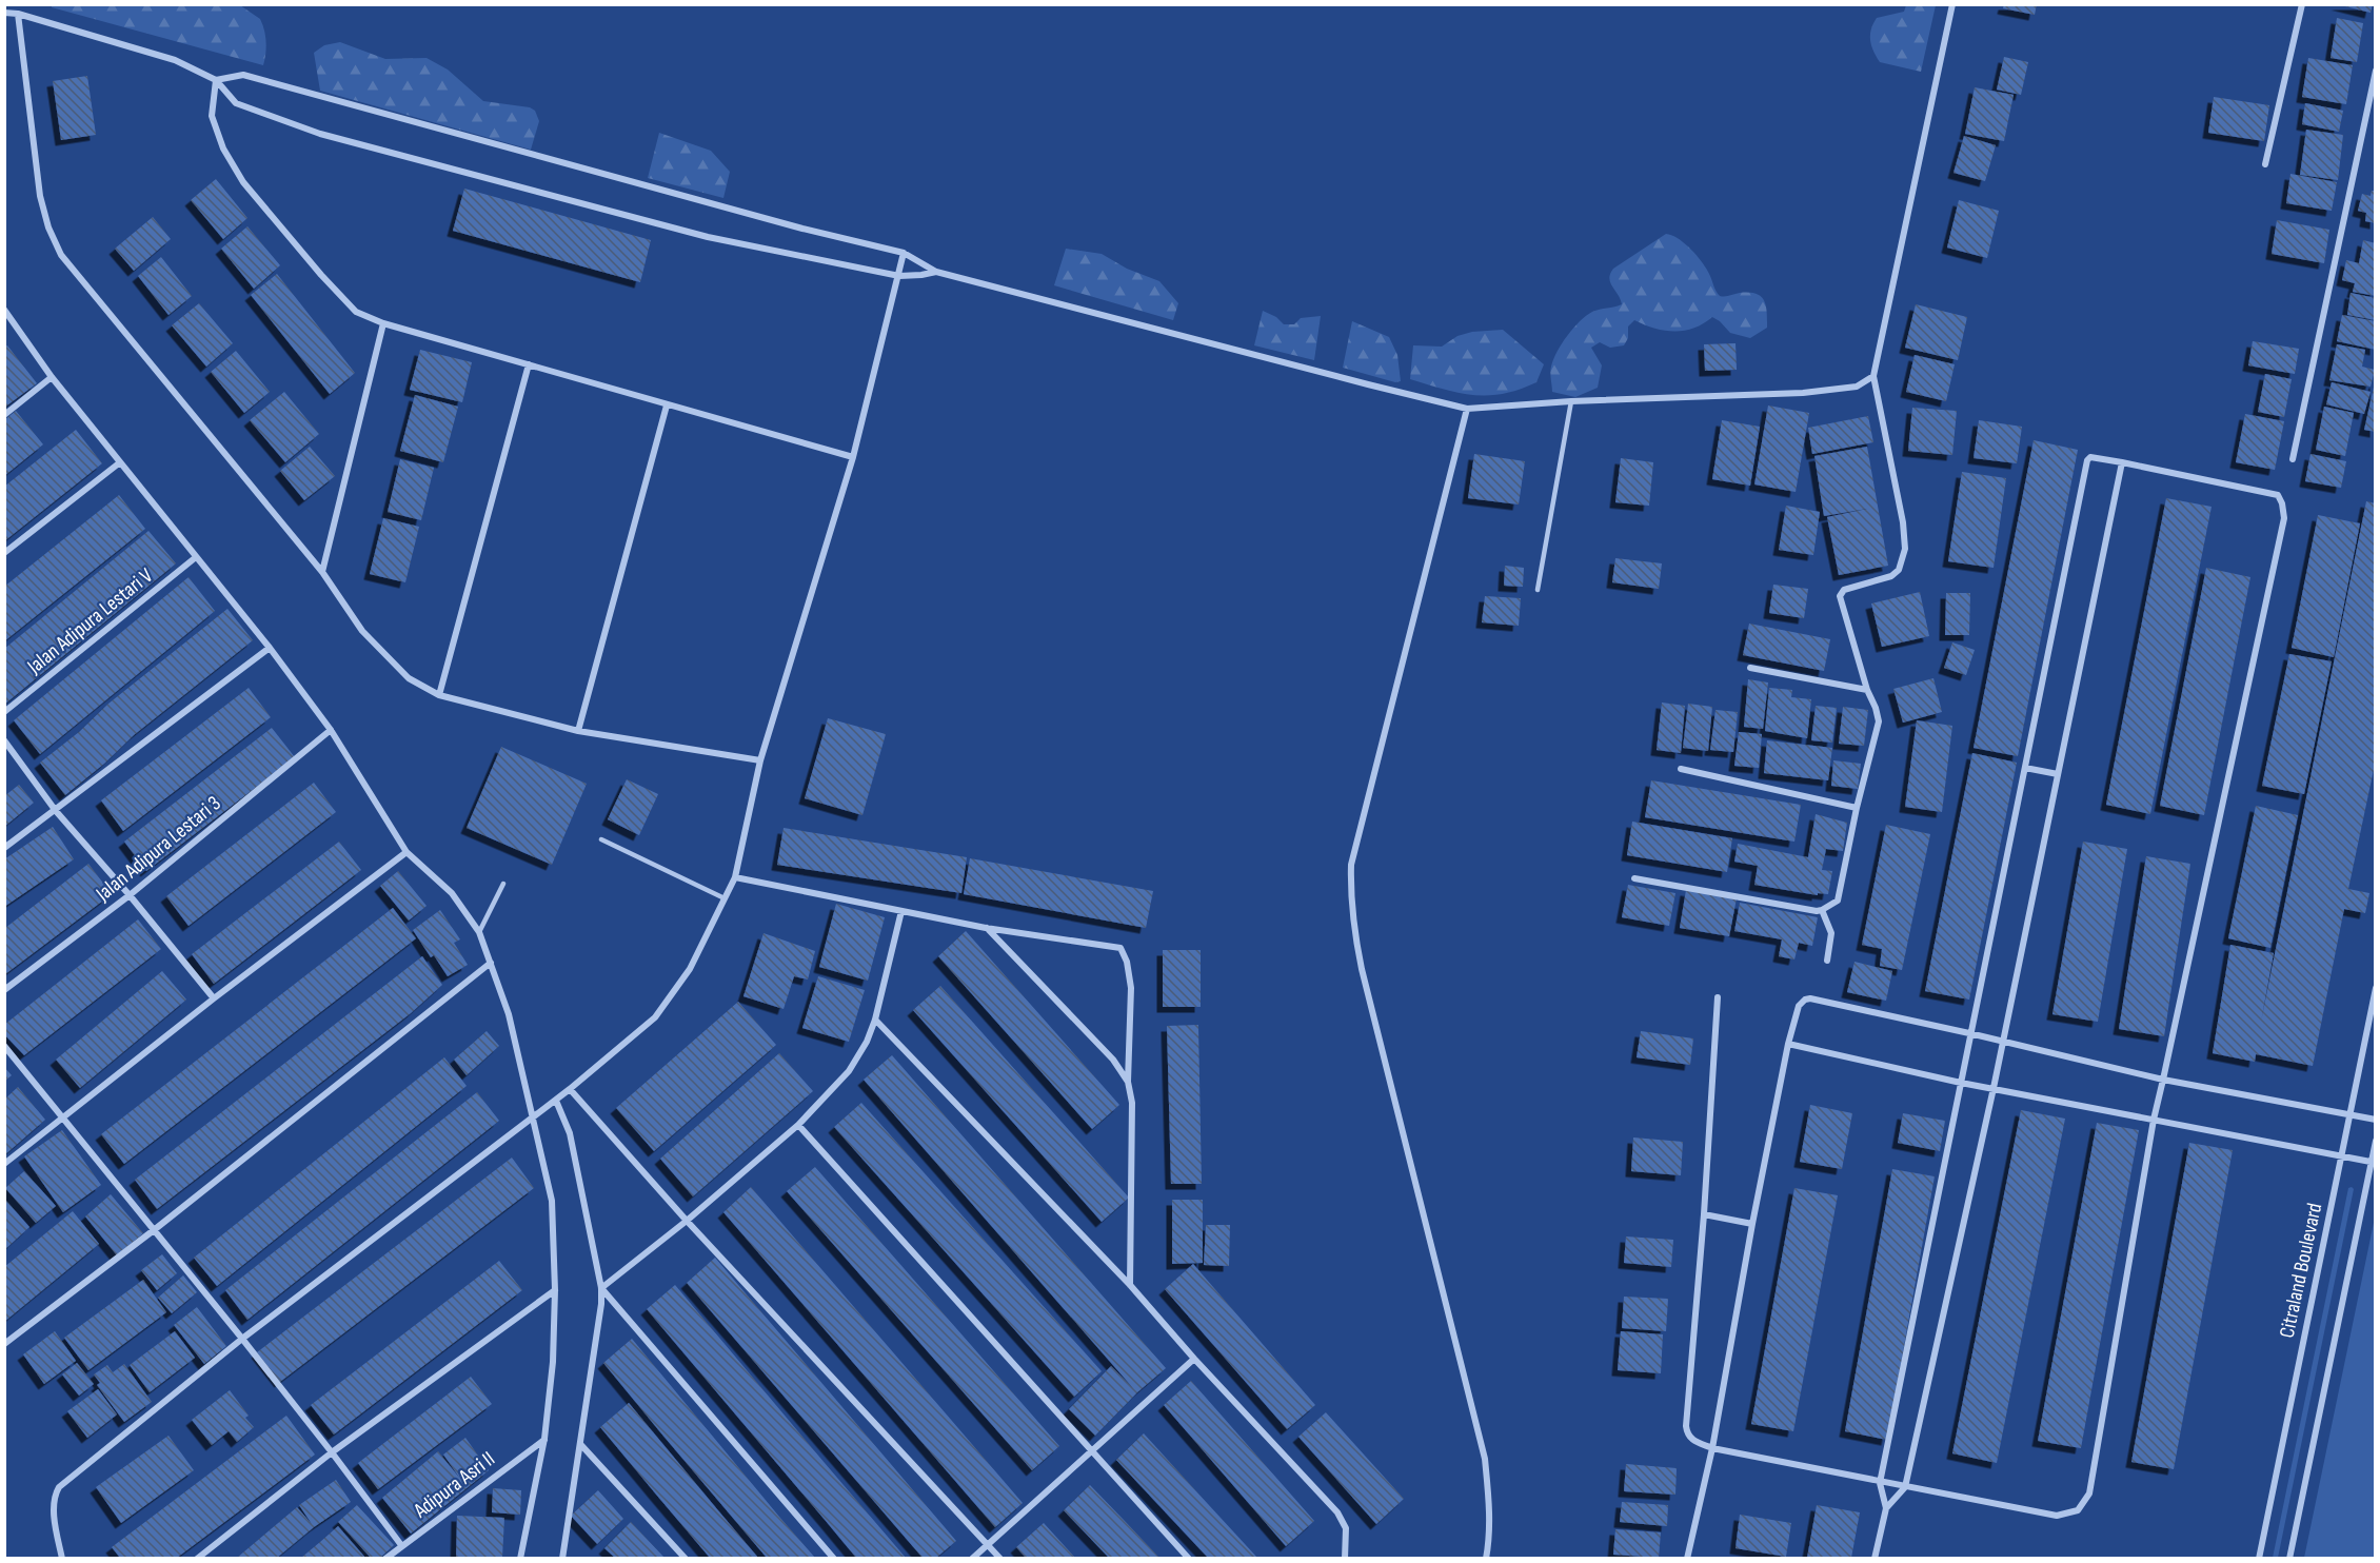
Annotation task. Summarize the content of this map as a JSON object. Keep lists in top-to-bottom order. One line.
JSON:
{"streets":{"street":["Jalan Adipura Lestari V","Jalan Adipura Lestari 3","Citraland Boulevard","Adipura Asri II"]}}
